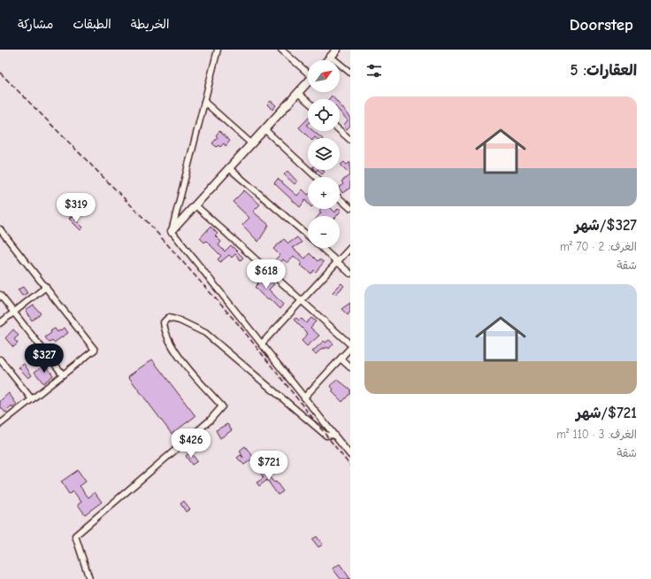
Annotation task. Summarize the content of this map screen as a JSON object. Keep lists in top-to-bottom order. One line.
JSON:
{"north":"top right","page":{"header":"Doorstep","nav":["الخريطة","الطبقات","مشاركة"],"heading":"العقارات: 5","map_buttons":["+","−"],"list":[{"name":"$327/شهر","note":"الغرف: 2 · 70 m² · شقة"},{"name":"$721/شهر","note":"الغرف: 3 · 110 m² · شقة"}],"price":["$319","$618","$327","$426","$721"]}}
